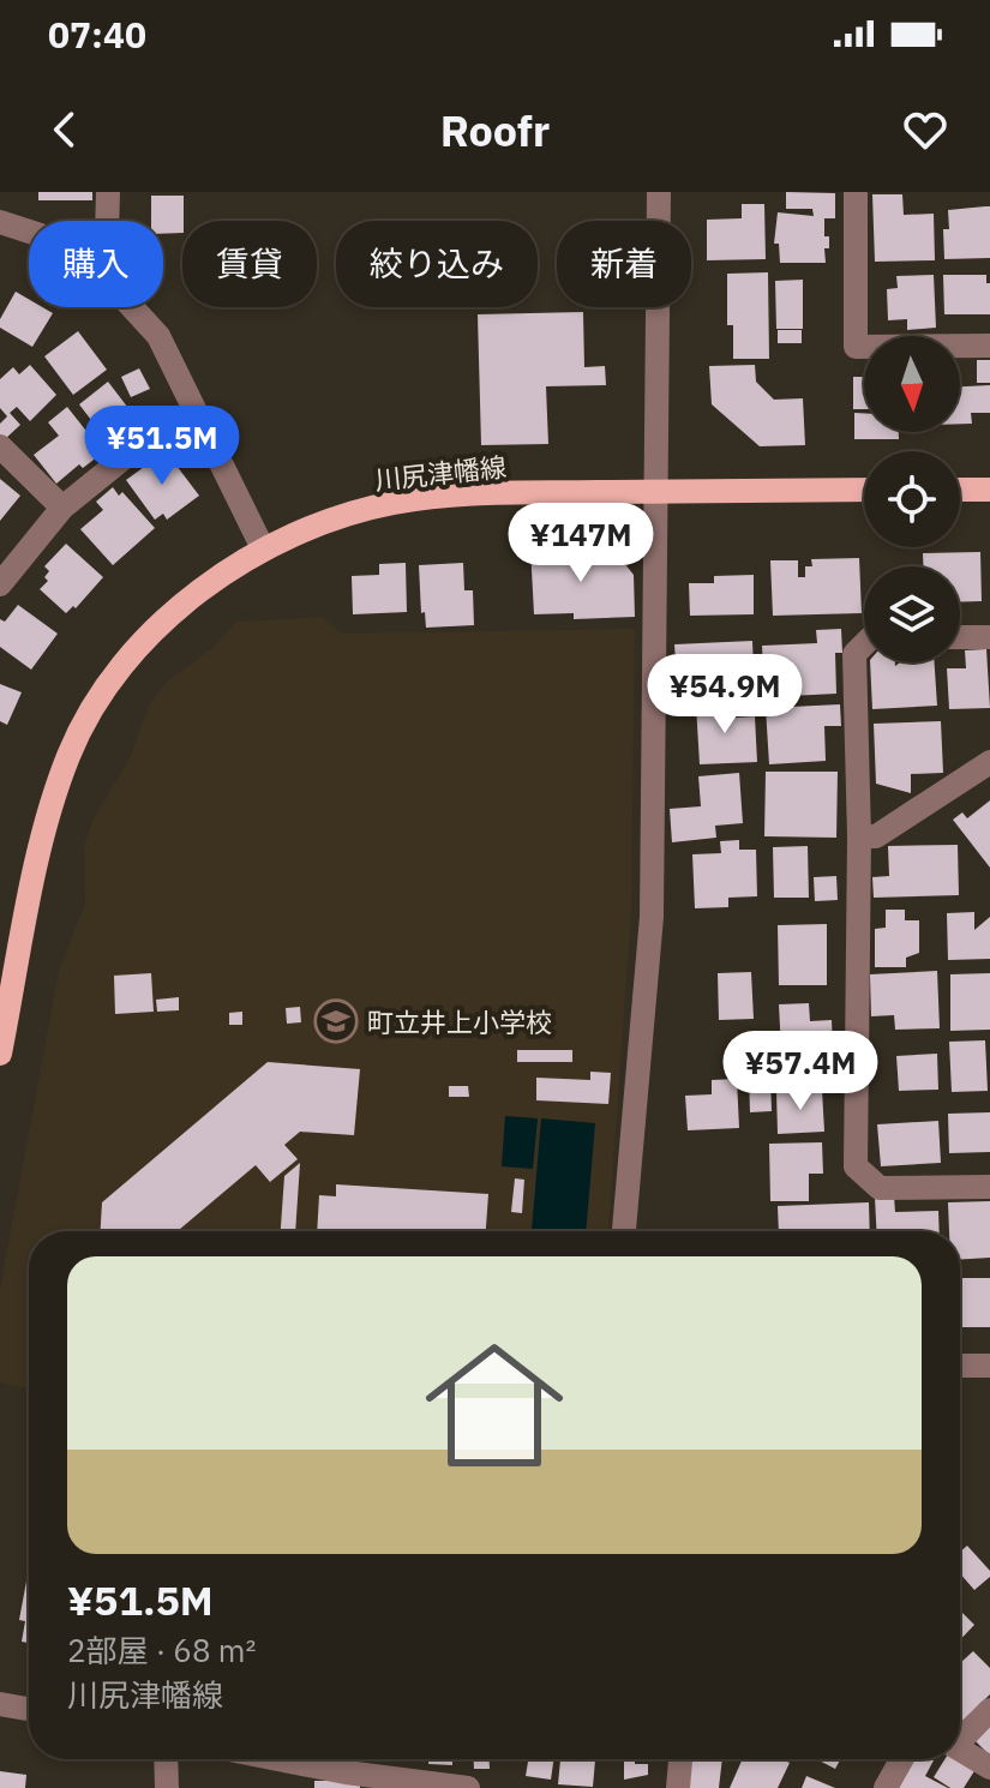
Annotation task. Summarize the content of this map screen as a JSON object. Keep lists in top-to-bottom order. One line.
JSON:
{"streets":{"main road":["川尻津幡線"]},"places":{"school or university":["町立井上小学校"]},"north":"bottom","page":{"status":"07:40","header":"Roofr","chip":["購入","賃貸","絞り込み","新着"],"price":["¥51.5M","¥147M","¥54.9M","¥57.4M"],"list":[{"name":"¥51.5M","note":"2部屋 · 68 m² · 川尻津幡線"}]}}
